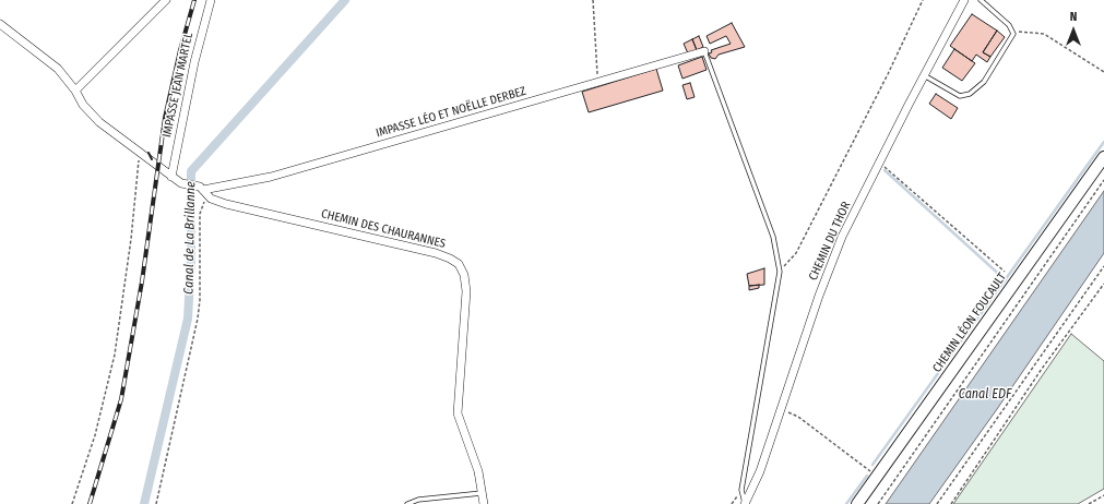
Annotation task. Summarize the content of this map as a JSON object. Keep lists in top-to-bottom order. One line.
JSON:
{"streets":{"main road":["CHEMIN LÉON FOUCAULT"],"street":["IMPASSE JEAN MARTEL","IMPASSE LÉO ET NOËLLE DERBEZ","CHEMIN DES CHAURANNES","CHEMIN DU THOR"]},"water":["Canal de La Brillanne","Canal EDF"],"north":"top"}
